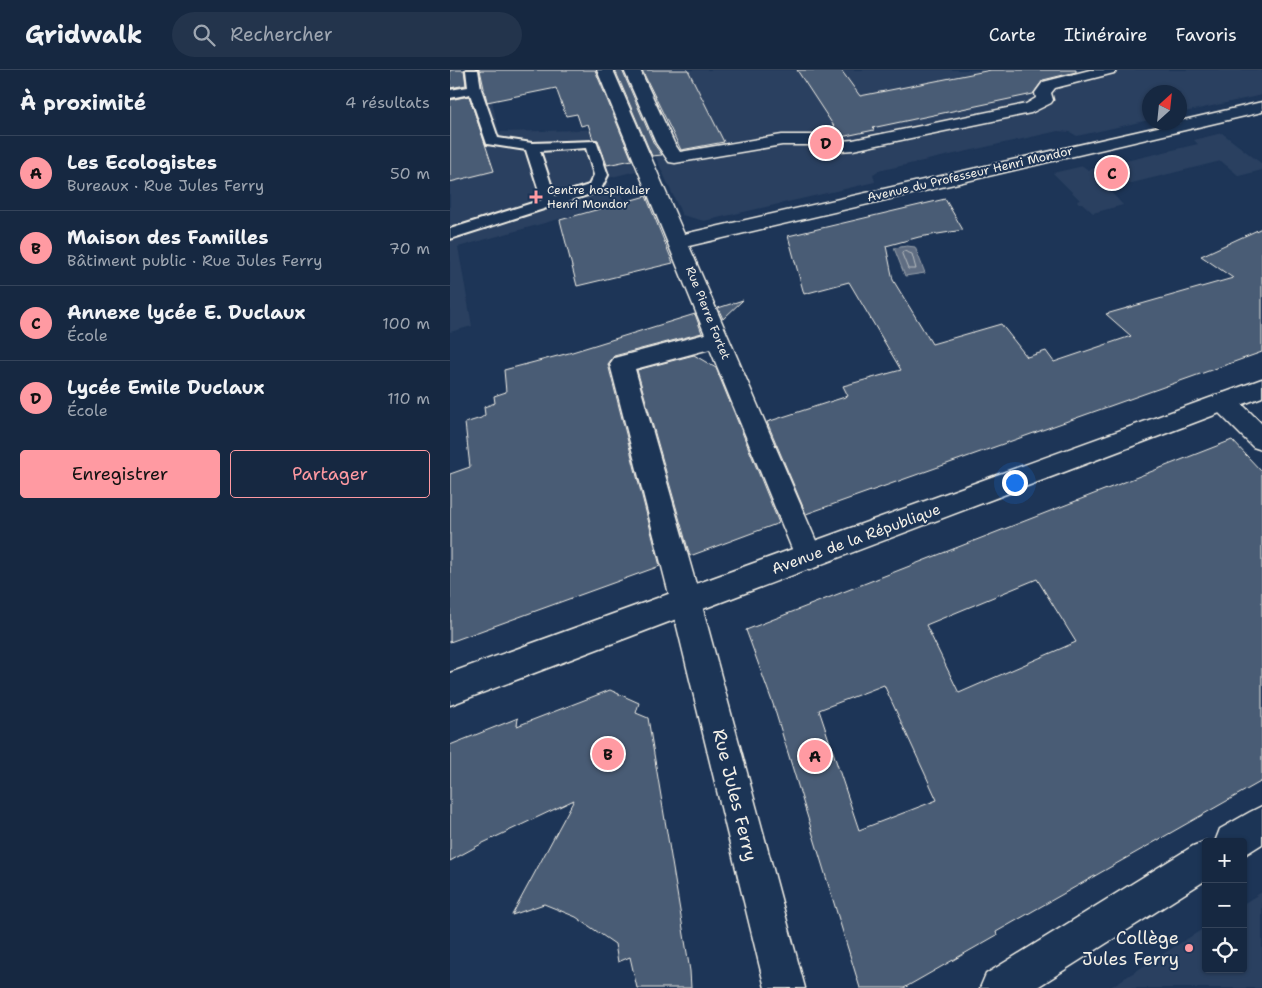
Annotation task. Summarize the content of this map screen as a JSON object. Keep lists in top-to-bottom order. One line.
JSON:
{"streets":{"street":["Avenue du Professeur Henri Mondor","Rue Pierre Fortet","Avenue de la République","Rue Jules Ferry"]},"crossings":[["Avenue du Professeur Henri Mondor","Rue Pierre Fortet"],["Rue Pierre Fortet","Avenue de la République"],["Rue Pierre Fortet","Rue Jules Ferry"],["Avenue de la République","Rue Jules Ferry"]],"places":{"health":["Centre hospitalier Henri Mondor"],"other":["Collège Jules Ferry"]},"north":"top right","page":{"header":"Gridwalk","search":"Rechercher","nav":["Carte","Itinéraire","Favoris"],"heading":["À proximité","4 résultats"],"pins":["D","C","B","A"],"list":[{"mark":"A","name":"Les Ecologistes","note":"Bureaux · Rue Jules Ferry","value":"50 m"},{"mark":"B","name":"Maison des Familles","note":"Bâtiment public · Rue Jules Ferry","value":"70 m"},{"mark":"C","name":"Annexe lycée E. Duclaux","note":"École","value":"100 m"},{"mark":"D","name":"Lycée Emile Duclaux","note":"École","value":"110 m"}],"buttons":["Enregistrer","Partager"],"map_buttons":["+","−"]}}
